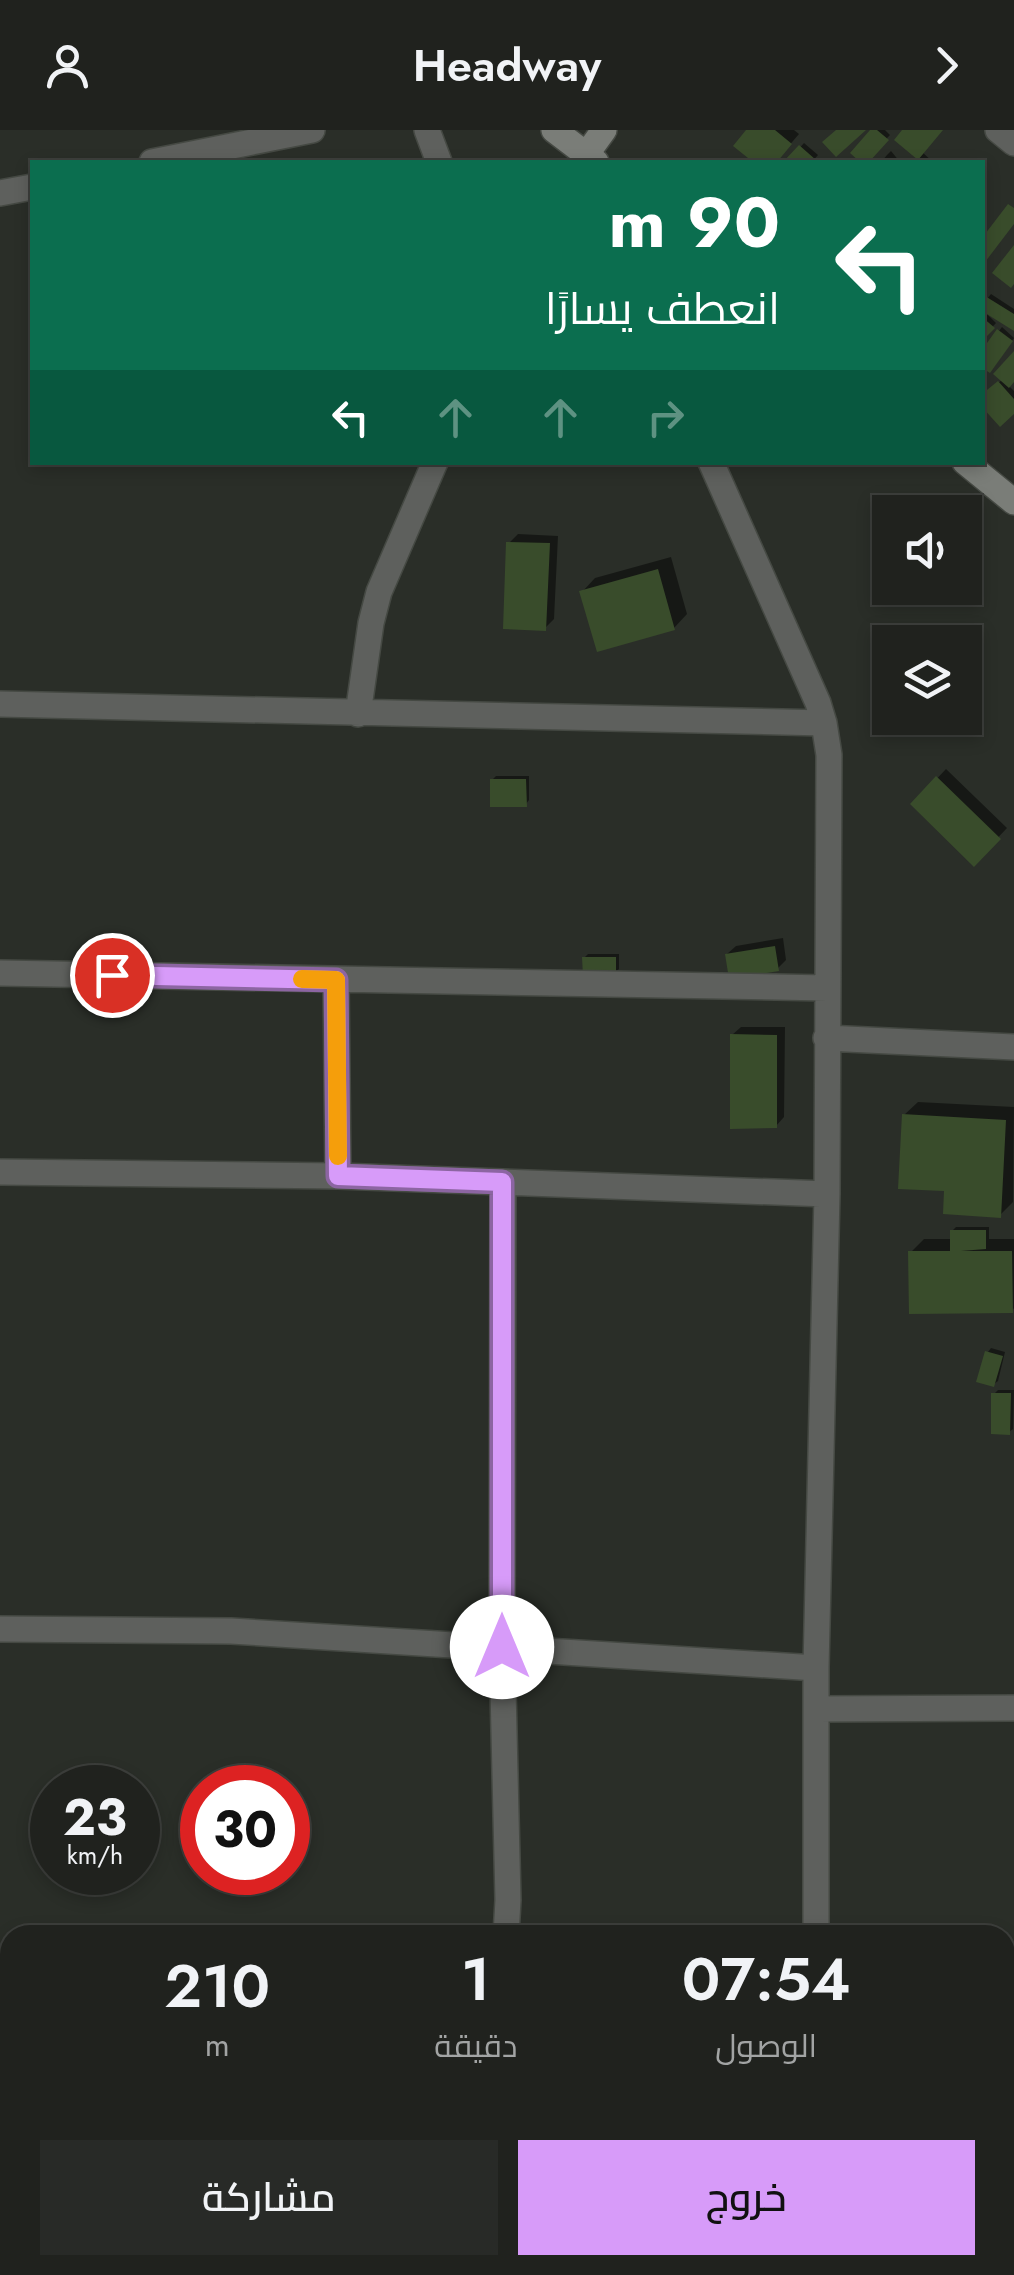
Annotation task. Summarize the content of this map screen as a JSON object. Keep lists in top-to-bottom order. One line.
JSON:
{"page":{"header":"Headway","turn":["90 m","انعطف يسارًا"],"speed":"23 km/h","limit":"30","eta":["07:54","الوصول","1","دقيقة","210","m"],"buttons":["خروج","مشاركة"]}}
